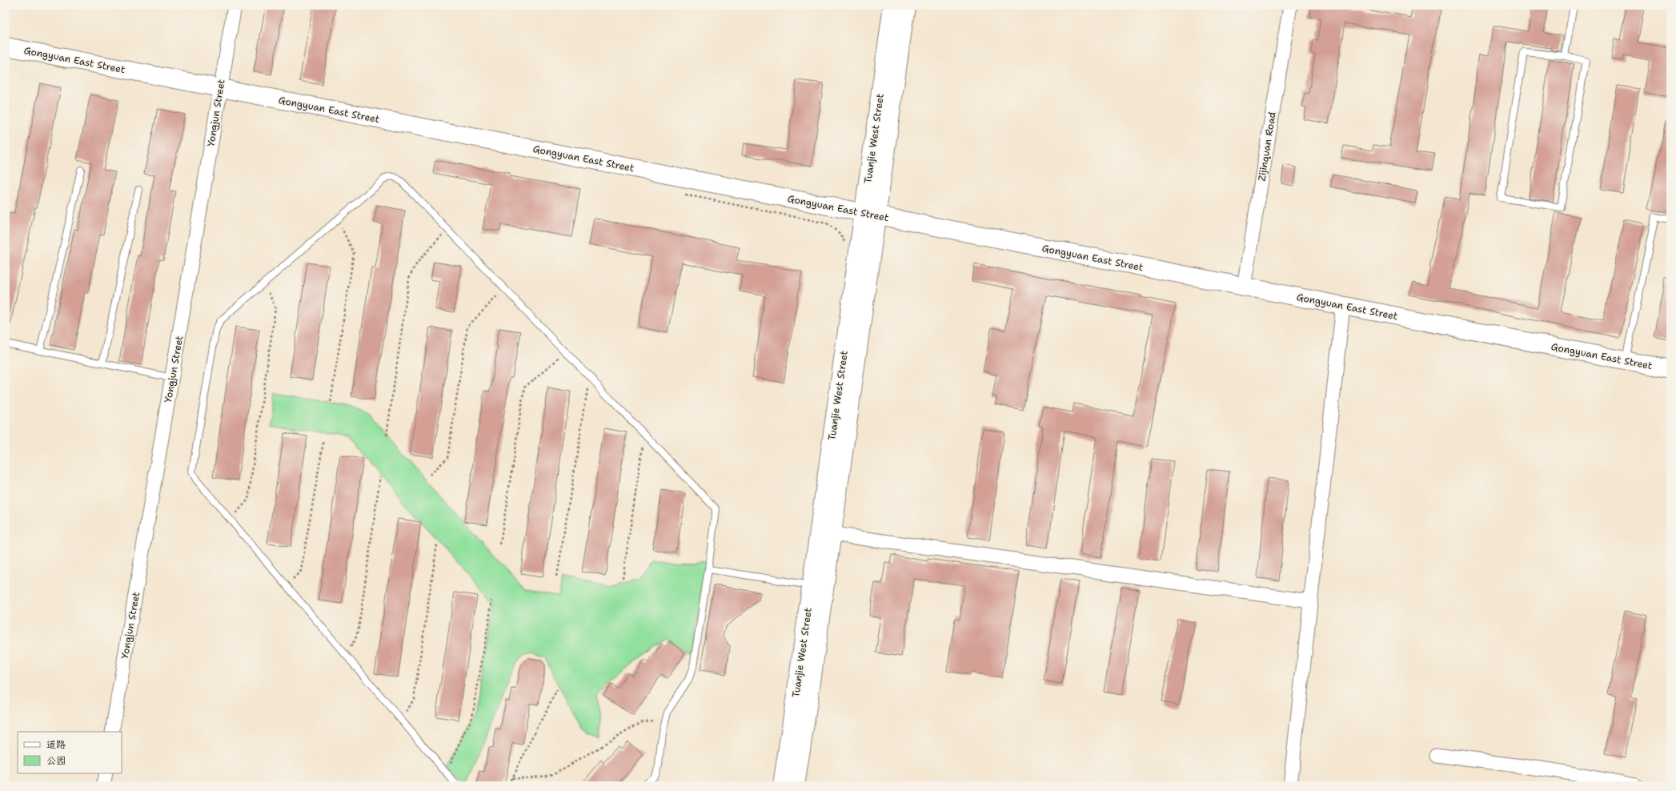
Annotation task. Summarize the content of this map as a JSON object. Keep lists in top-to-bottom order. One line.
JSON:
{"streets":{"street":["Gongyuan East Street","Yongjun Street","Tuanjie West Street","Zijinquan Road"]},"crossings":[["Gongyuan East Street","Yongjun Street"],["Gongyuan East Street","Tuanjie West Street"],["Gongyuan East Street","Zijinquan Road"]],"legend":["道路","公园"]}
